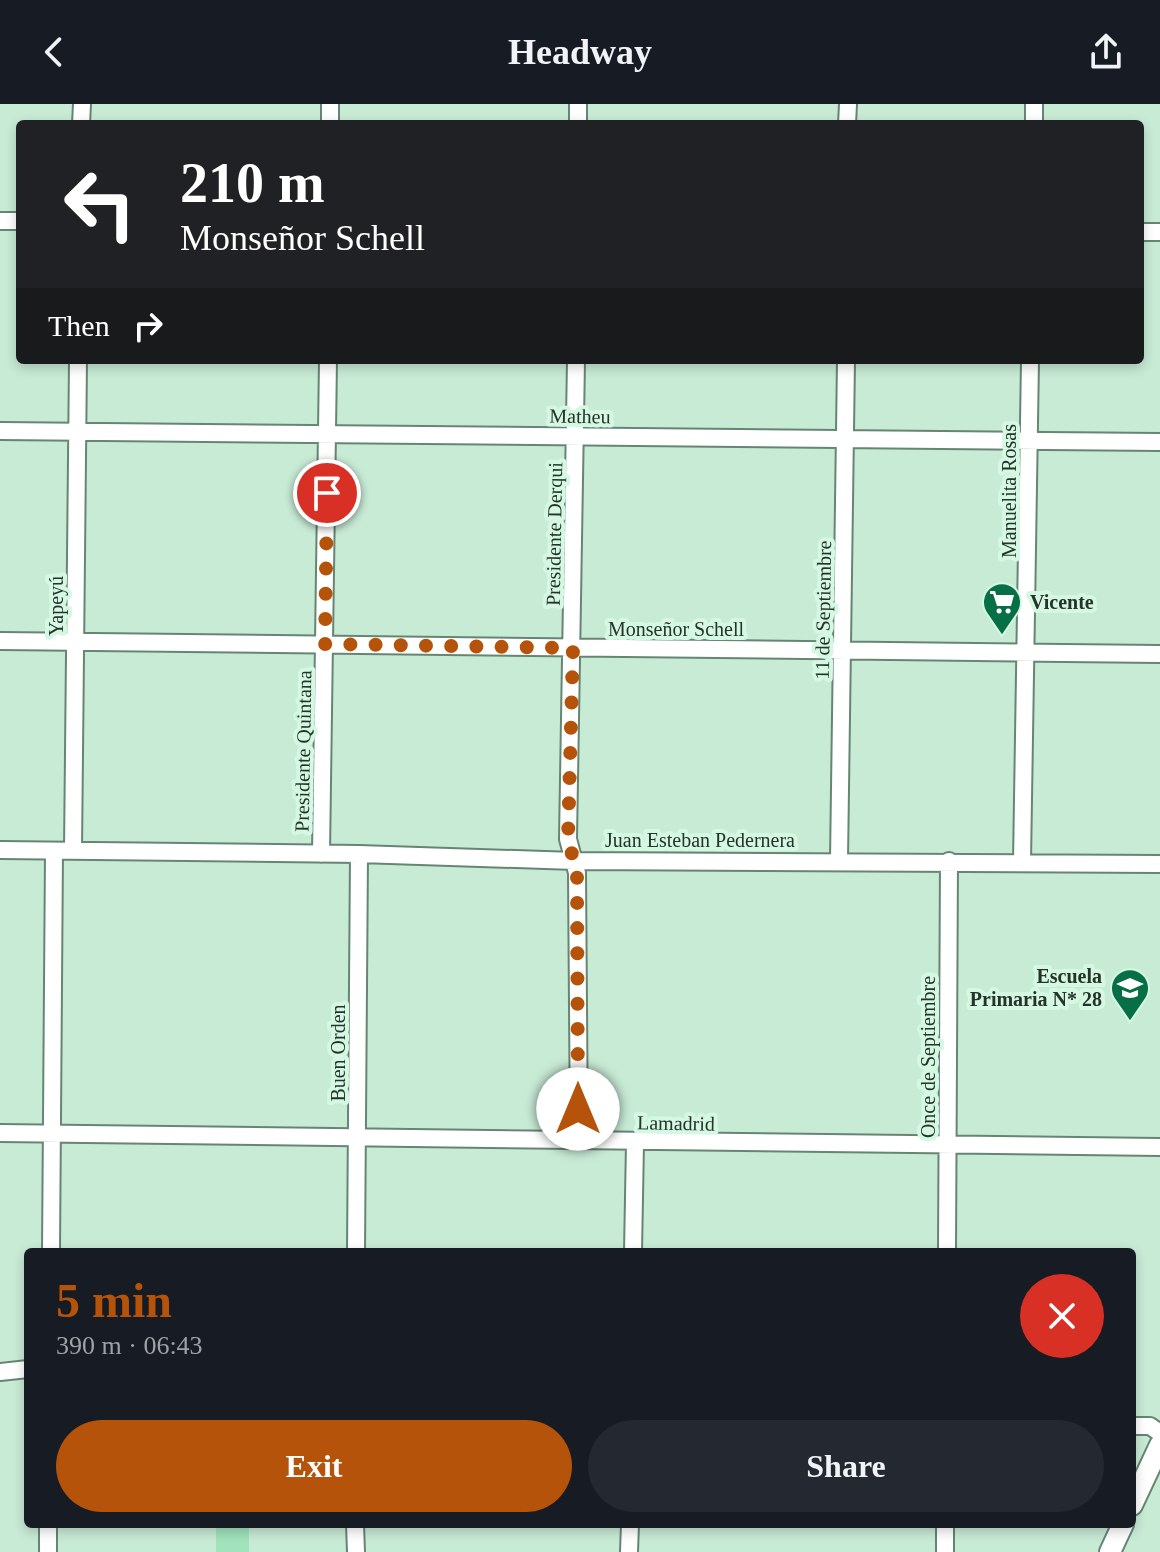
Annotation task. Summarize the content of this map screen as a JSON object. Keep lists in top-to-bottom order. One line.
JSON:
{"streets":{"street":["Matheu","Manuelita Rosas","Presidente Derqui","Yapeyú","11 de Septiembre","Monseñor Schell","Presidente Quintana","Juan Esteban Pedernera","Buen Orden","Once de Septiembre","Lamadrid"]},"crossings":[["Matheu","Manuelita Rosas"],["Matheu","Presidente Derqui"],["Matheu","Yapeyú"],["Matheu","11 de Septiembre"],["Matheu","Presidente Quintana"],["Manuelita Rosas","Monseñor Schell"],["Manuelita Rosas","Juan Esteban Pedernera"],["Presidente Derqui","Monseñor Schell"],["Presidente Derqui","Juan Esteban Pedernera"],["Presidente Derqui","Lamadrid"],["Yapeyú","Monseñor Schell"],["Yapeyú","Juan Esteban Pedernera"],["11 de Septiembre","Monseñor Schell"],["11 de Septiembre","Juan Esteban Pedernera"],["Monseñor Schell","Presidente Quintana"],["Presidente Quintana","Juan Esteban Pedernera"],["Juan Esteban Pedernera","Buen Orden"],["Juan Esteban Pedernera","Once de Septiembre"],["Buen Orden","Lamadrid"],["Once de Septiembre","Lamadrid"]],"places":{"supermarket":["Vicente"],"school or university":["Escuela Primaria N* 28"]},"page":{"header":"Headway","turn":["210 m","Monseñor Schell"],"then":"Then","heading":["5 min","390 m · 06:43"],"buttons":["Exit","Share"]}}
